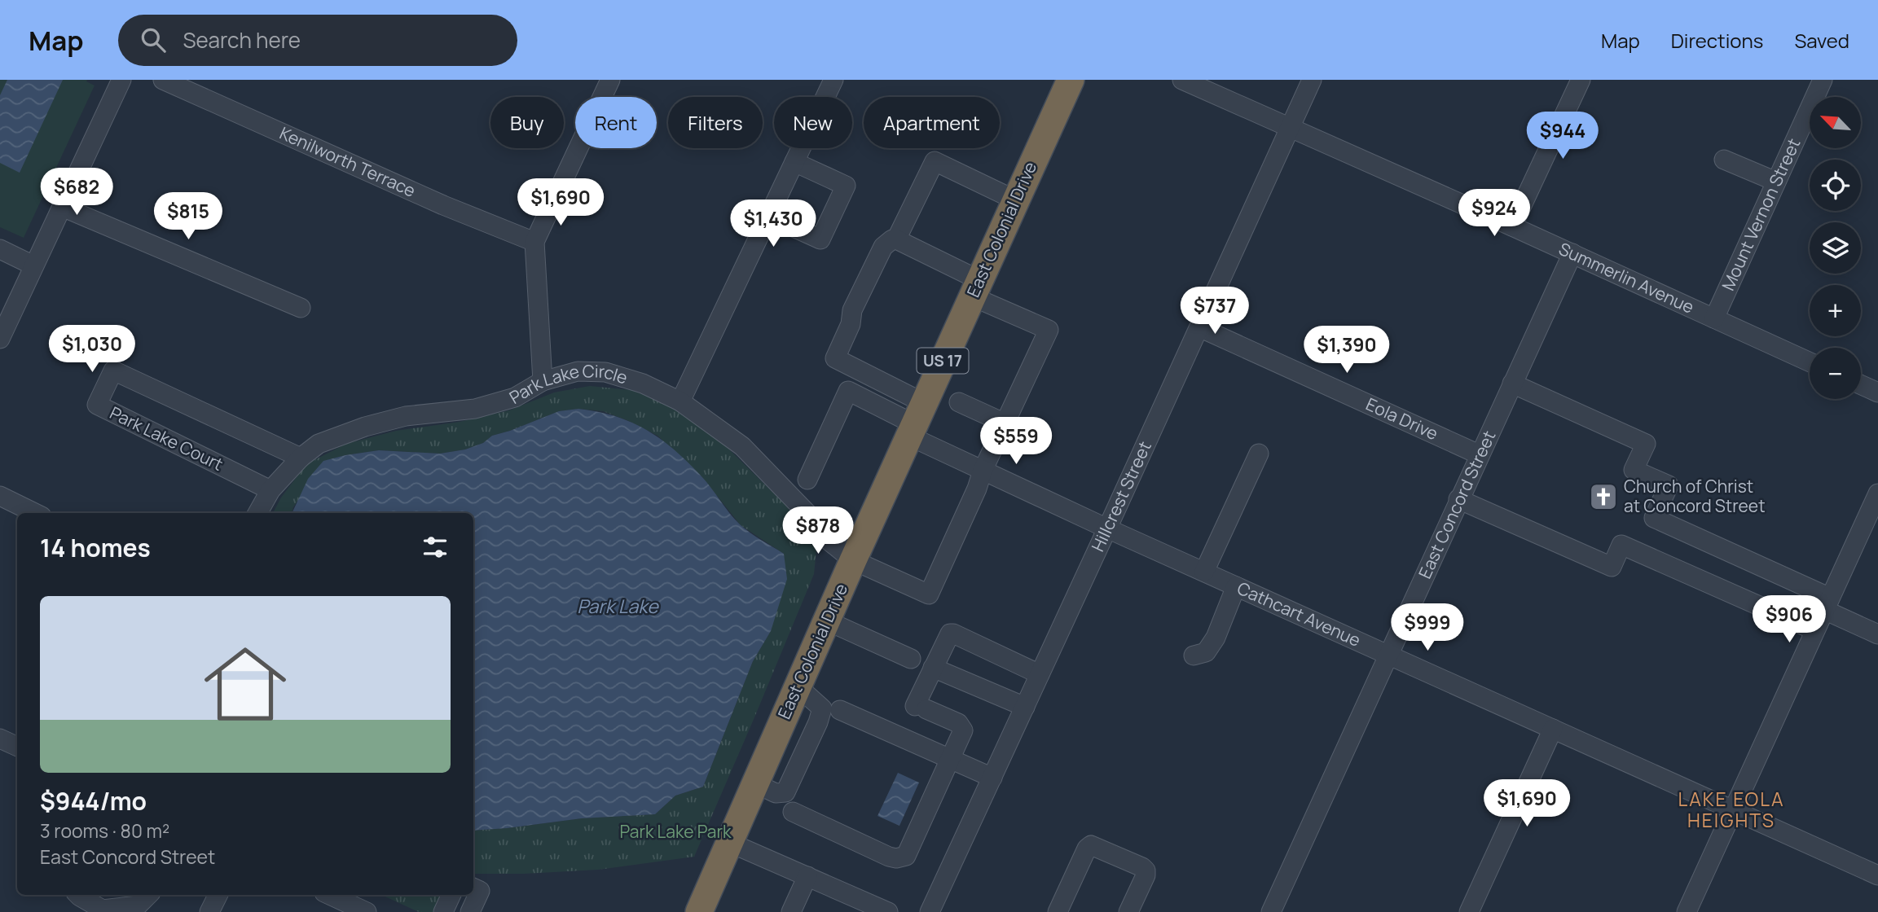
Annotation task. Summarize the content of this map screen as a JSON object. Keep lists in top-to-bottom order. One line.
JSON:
{"streets":{"highway":["East Colonial Drive","US 17"],"street":["Kenilworth Terrace","Mount Vernon Street","Summerlin Avenue","Park Lake Circle","Eola Drive","Park Lake Court","Hillcrest Street","East Concord Street","Cathcart Avenue"]},"crossings":[["Mount Vernon Street","Summerlin Avenue"],["East Colonial Drive","Park Lake Circle"],["East Colonial Drive","Cathcart Avenue"],["Summerlin Avenue","Hillcrest Street"],["Summerlin Avenue","East Concord Street"],["Park Lake Circle","Park Lake Court"],["Park Lake Circle","Cathcart Avenue"],["Eola Drive","Hillcrest Street"],["Eola Drive","East Concord Street"],["Hillcrest Street","Cathcart Avenue"],["East Concord Street","Cathcart Avenue"]],"districts":["LAKE EOLA HEIGHTS"],"water":["Park Lake"],"parks":["Park Lake Park"],"places":{"church":["Church of Christ at Concord Street"]},"north":"top left","page":{"header":"Map","search":"Search here","nav":["Map","Directions","Saved"],"map_buttons":["+","−"],"chip":["Buy","Rent","Filters","New","Apartment"],"price":["$944","$682","$1,690","$924","$815","$1,430","$737","$1,030","$1,390","$559","$878","$906","$999","$1,690"],"heading":"14 homes","list":[{"name":"$944/mo","note":"3 rooms · 80 m² · East Concord Street"}]}}
